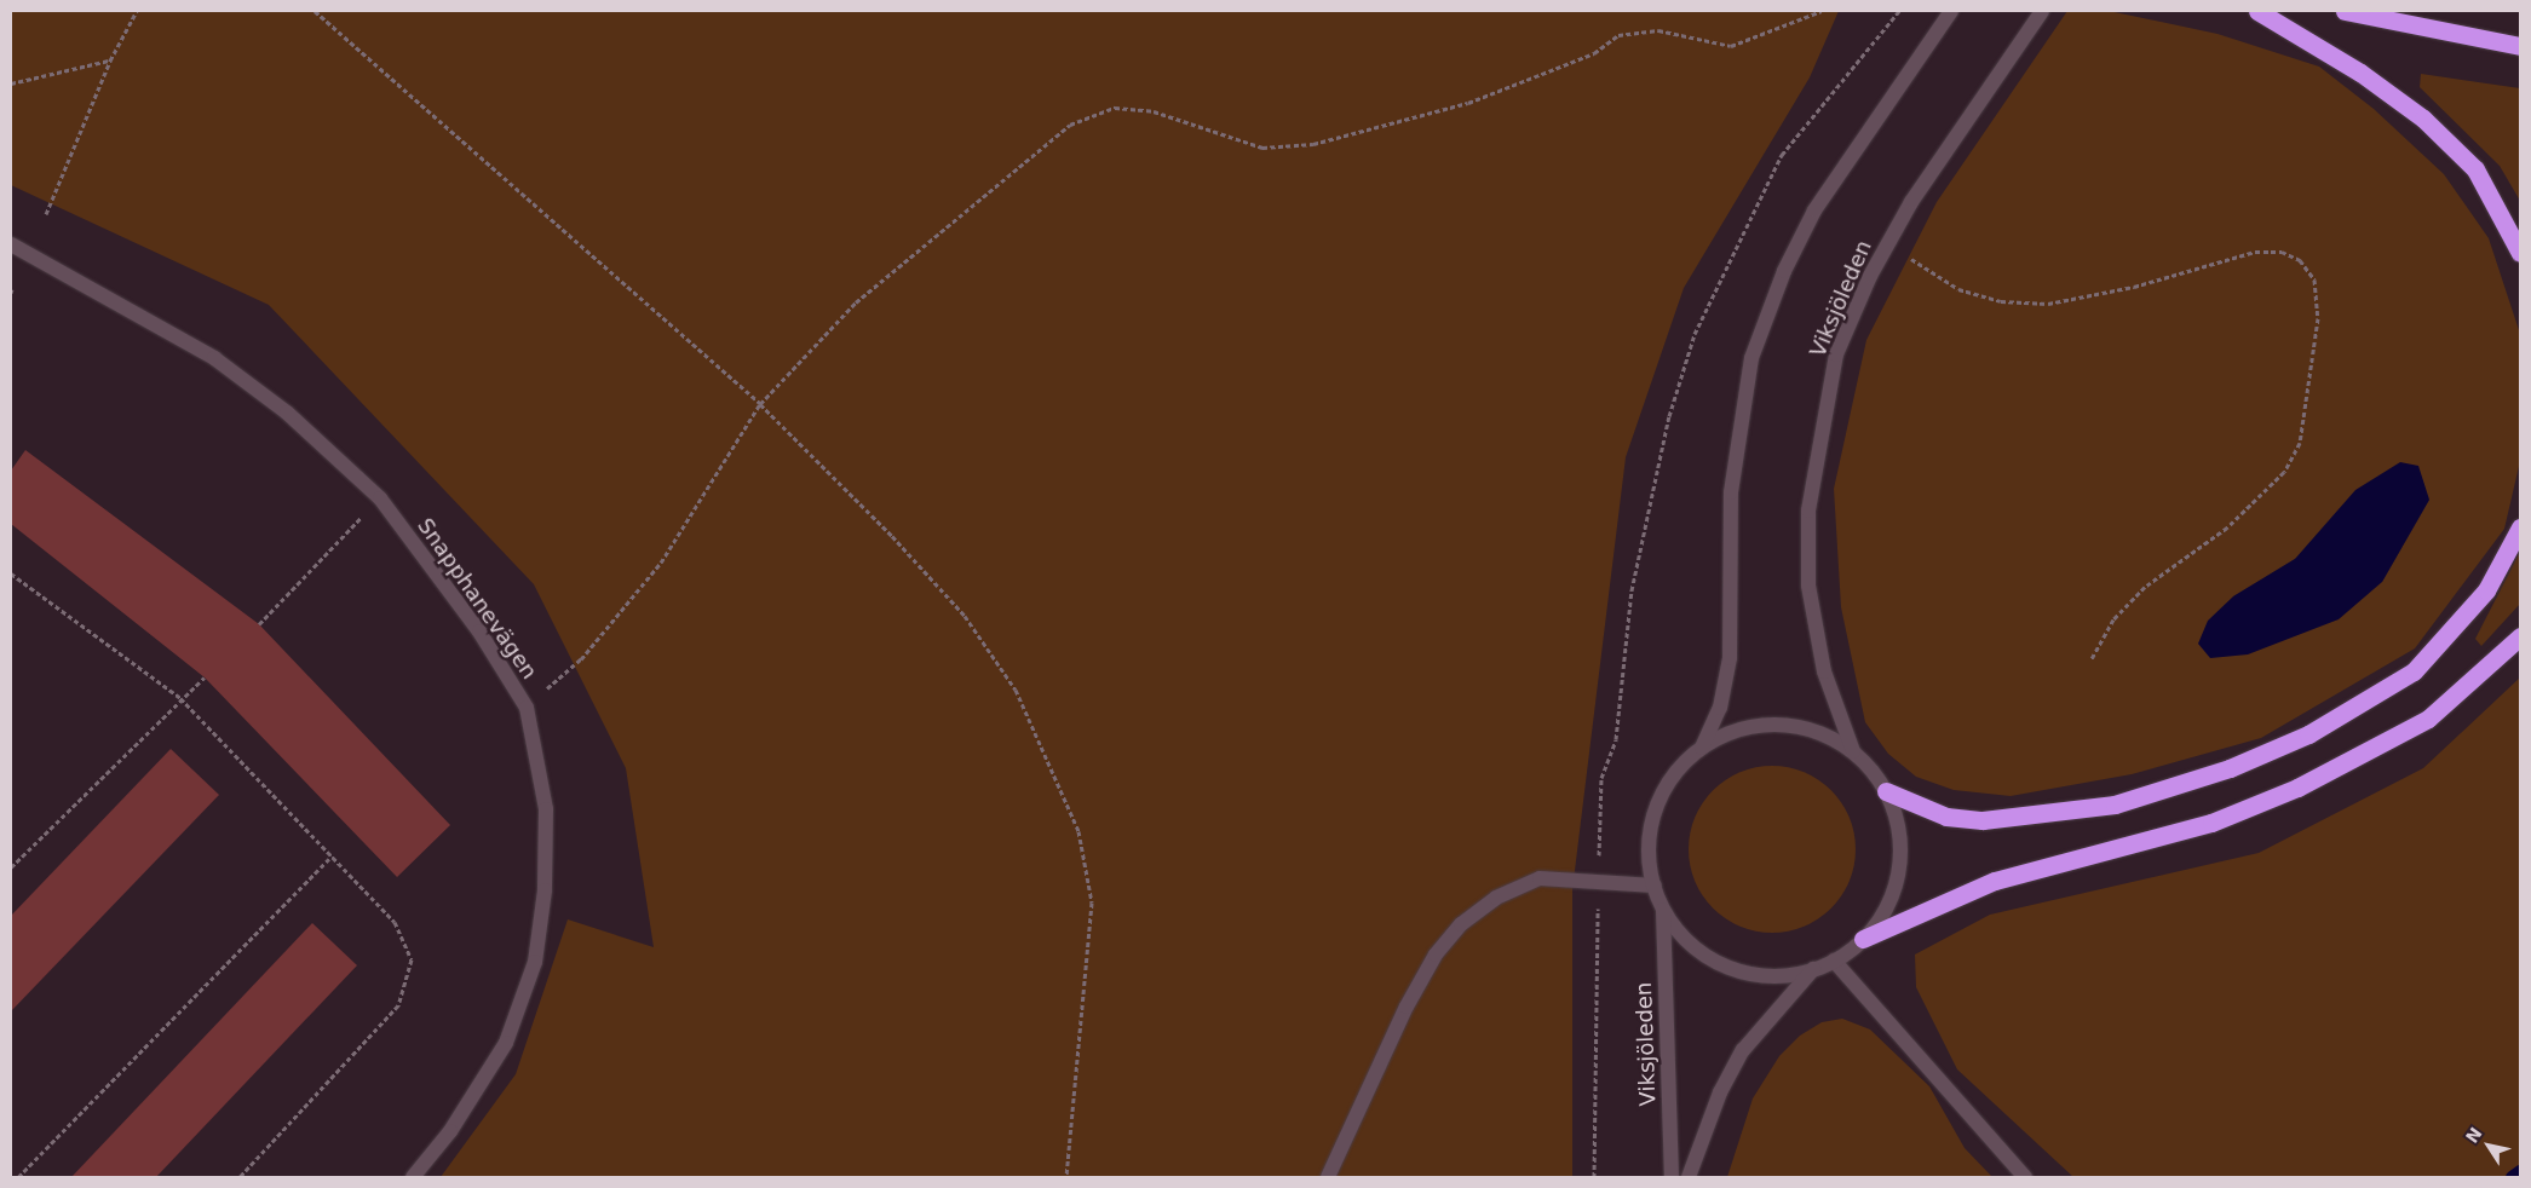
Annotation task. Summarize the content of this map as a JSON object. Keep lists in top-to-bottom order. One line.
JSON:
{"streets":{"main road":["Viksjöleden","Snapphanevägen"]},"north":"top left"}
